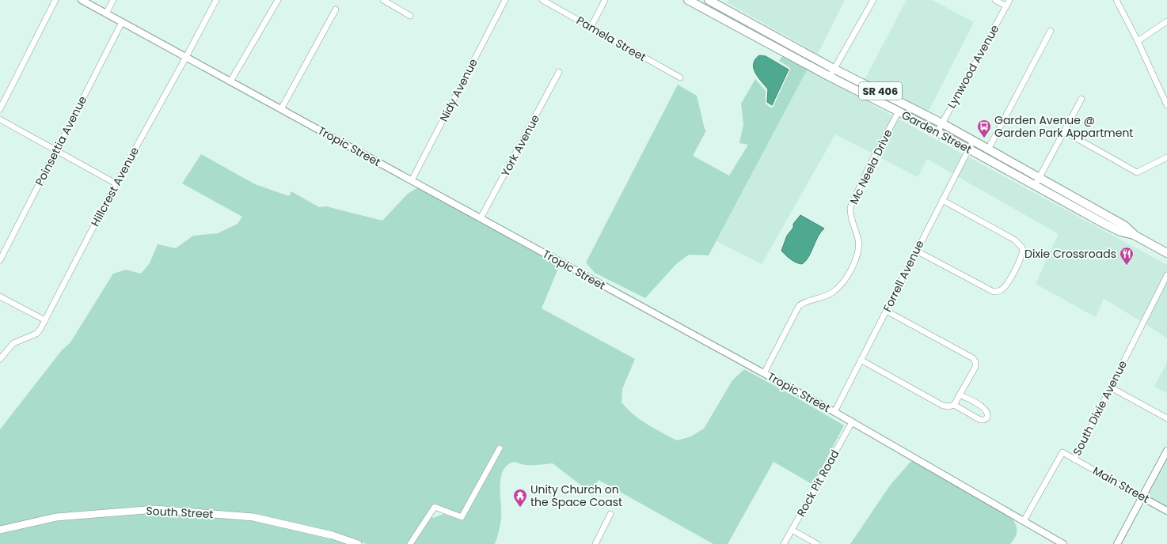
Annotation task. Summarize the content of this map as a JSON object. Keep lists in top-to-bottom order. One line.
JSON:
{"streets":{"main road":["SR 406","Garden Street","South Street"],"street":["Pamela Street","Lynwood Avenue","Nidy Avenue","Poinsettia Avenue","York Avenue","Tropic Street","Mc Neela Drive","Hillcrest Avenue","Forrell Avenue","South Dixie Avenue","Rock Pit Road","Main Street"]},"crossings":[["Lynwood Avenue","Garden Street"],["Nidy Avenue","Tropic Street"],["Garden Street","Mc Neela Drive"],["Garden Street","Forrell Avenue"],["Poinsettia Avenue","Tropic Street"],["York Avenue","Tropic Street"],["Tropic Street","Mc Neela Drive"],["Tropic Street","Hillcrest Avenue"],["Tropic Street","Forrell Avenue"],["Tropic Street","South Dixie Avenue"],["Tropic Street","Rock Pit Road"],["South Dixie Avenue","Main Street"]],"places":{"bus stop":["Garden Avenue @ Garden Park Appartment"],"restaurant":["Dixie Crossroads"],"temple":["Unity Church on the Space Coast"]}}
